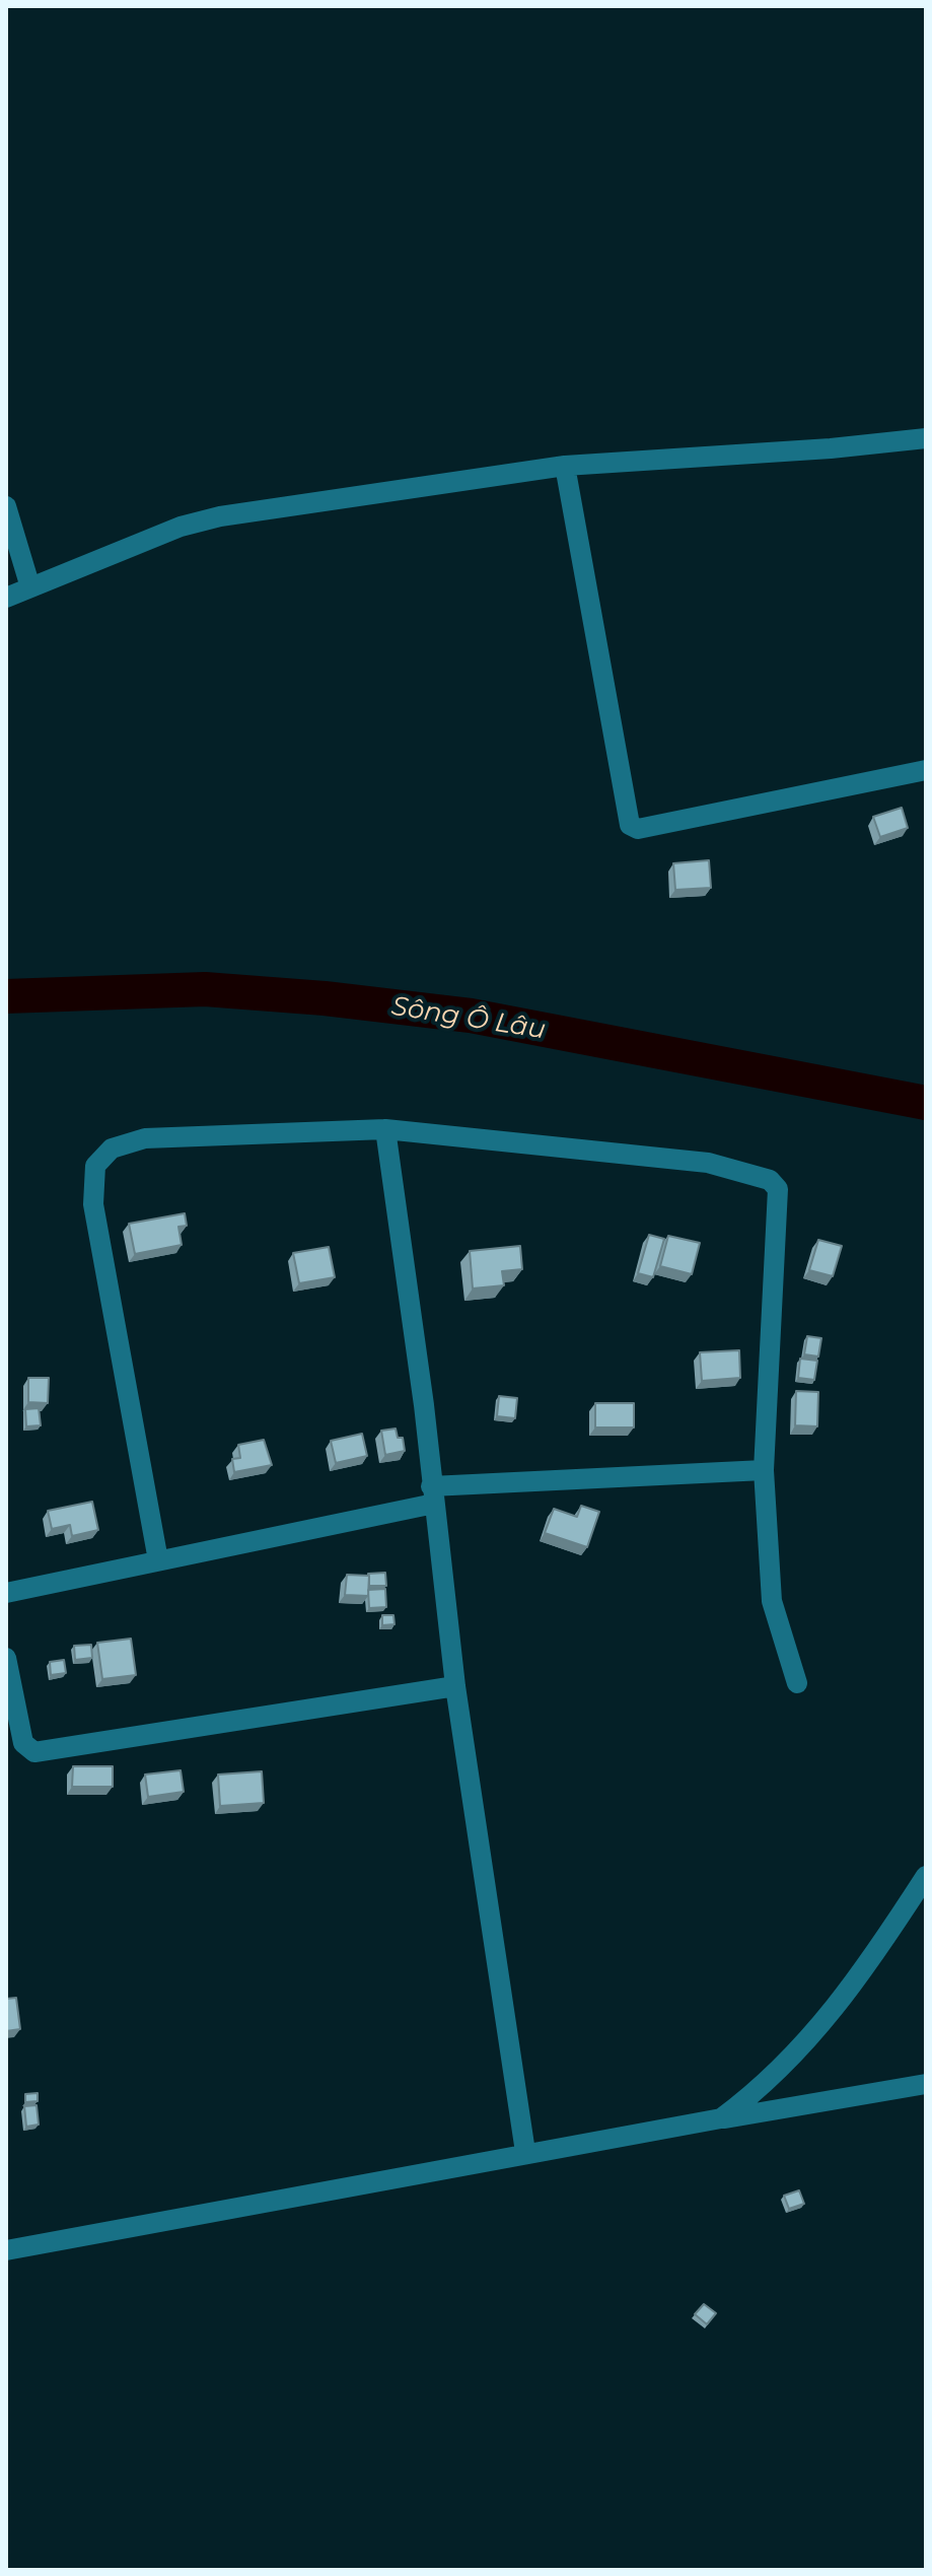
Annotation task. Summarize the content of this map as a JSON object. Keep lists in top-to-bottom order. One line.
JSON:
{"water":["Sông Ô Lâu"]}
